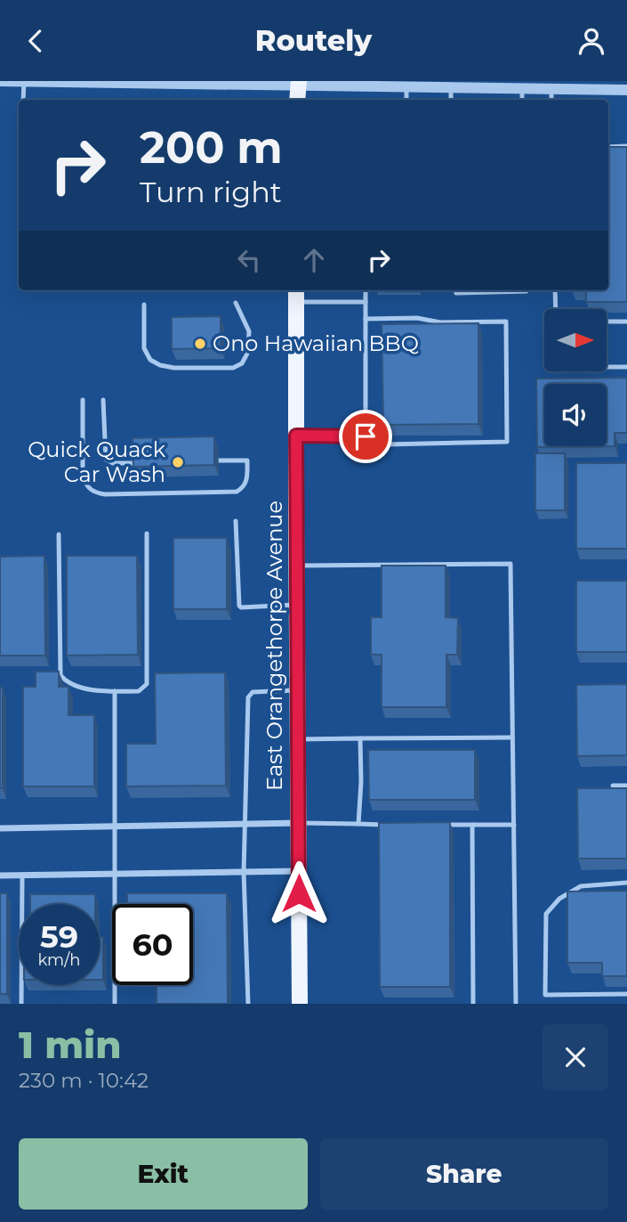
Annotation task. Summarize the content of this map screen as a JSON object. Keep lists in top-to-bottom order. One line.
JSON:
{"streets":{"main road":["East Orangethorpe Avenue"]},"places":["Ono Hawaiian BBQ","Quick Quack Car Wash"],"north":"right","page":{"header":"Routely","turn":["200 m","Turn right"],"speed":"59 km/h","limit":"60","heading":["1 min","230 m · 10:42"],"buttons":["Exit","Share"]}}
